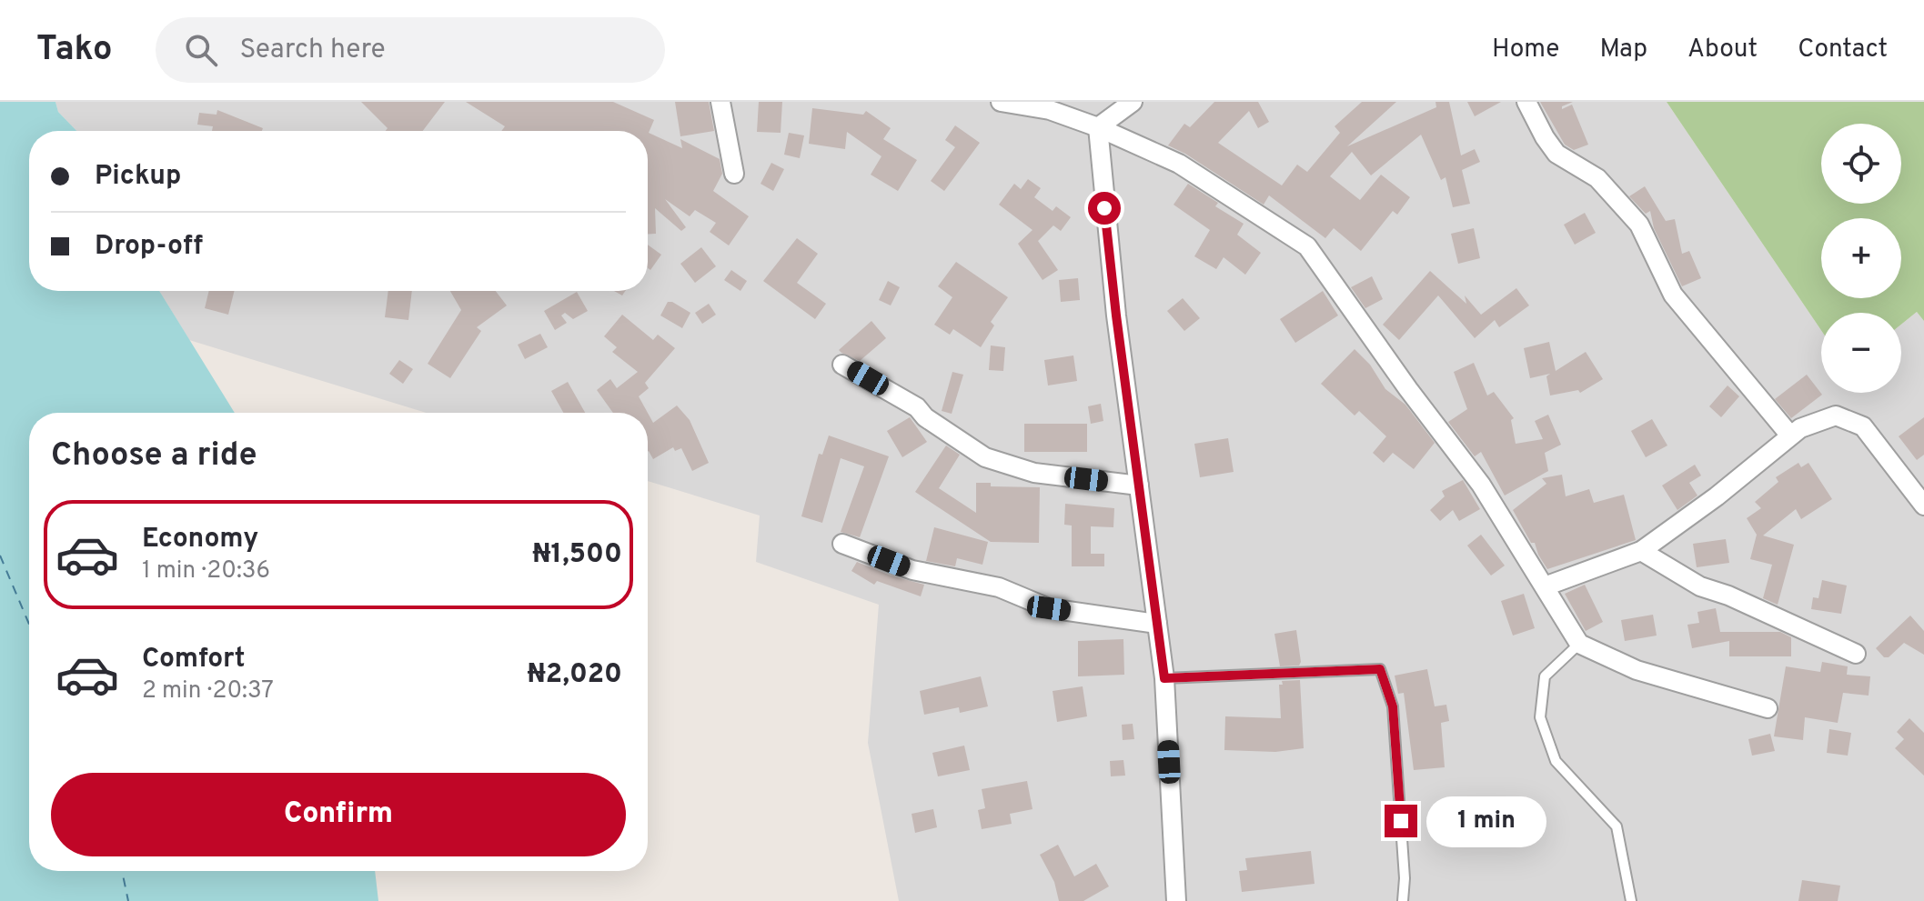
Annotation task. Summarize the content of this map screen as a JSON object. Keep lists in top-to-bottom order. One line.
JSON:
{"page":{"header":"Tako","search":"Search here","nav":["Home","Map","About","Contact"],"map_buttons":["+","−"],"banner":["Pickup","Drop-off"],"heading":"Choose a ride","list":[{"name":"Economy","note":"1 min · 20:36","value":"₦1,500"},{"name":"Comfort","note":"2 min · 20:37","value":"₦2,020"}],"buttons":"Confirm","bubble":"1 min"}}
